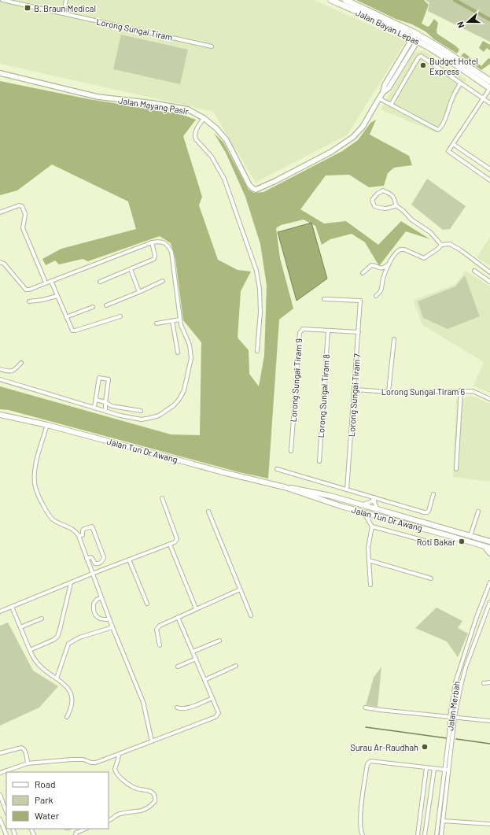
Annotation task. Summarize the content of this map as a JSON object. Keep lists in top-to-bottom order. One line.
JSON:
{"streets":{"highway":["Jalan Bayan Lepas"],"main road":["Jalan Tun Dr Awang"],"street":["Lorong Sungai Tiram","Jalan Mayang Pasir","Lorong Sungai Tiram 9","Lorong Sungai Tiram 6","Lorong Sungai Tiram 7","Lorong Sungai Tiram 8","Jalan Merbah"]},"crossings":[["Jalan Bayan Lepas","Jalan Mayang Pasir"],["Lorong Sungai Tiram 9","Lorong Sungai Tiram 7"],["Lorong Sungai Tiram 9","Lorong Sungai Tiram 8"],["Lorong Sungai Tiram 6","Lorong Sungai Tiram 7"]],"places":{"transit":["B. Braun Medical"],"other":["Budget Hotel Express","Roti Bakar","Surau Ar-Raudhah"]},"legend":["Road","Park","Water"],"north":"left"}
